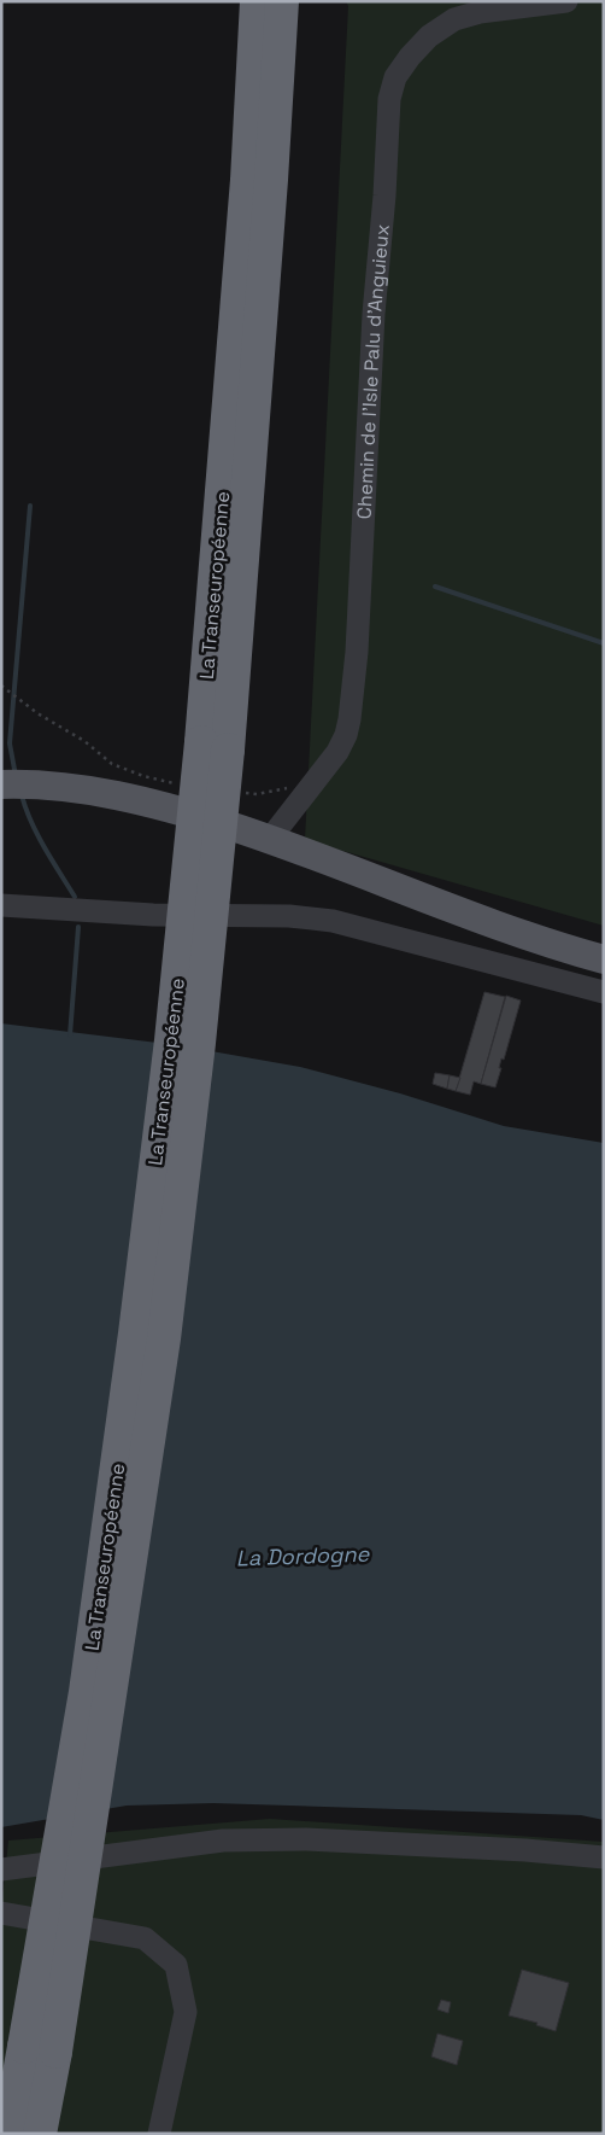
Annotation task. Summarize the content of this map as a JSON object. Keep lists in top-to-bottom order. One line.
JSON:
{"streets":{"highway":["La Transeuropéenne"],"street":["Chemin de l'Isle Palu d’Anguieux"]},"water":["La Dordogne"]}
